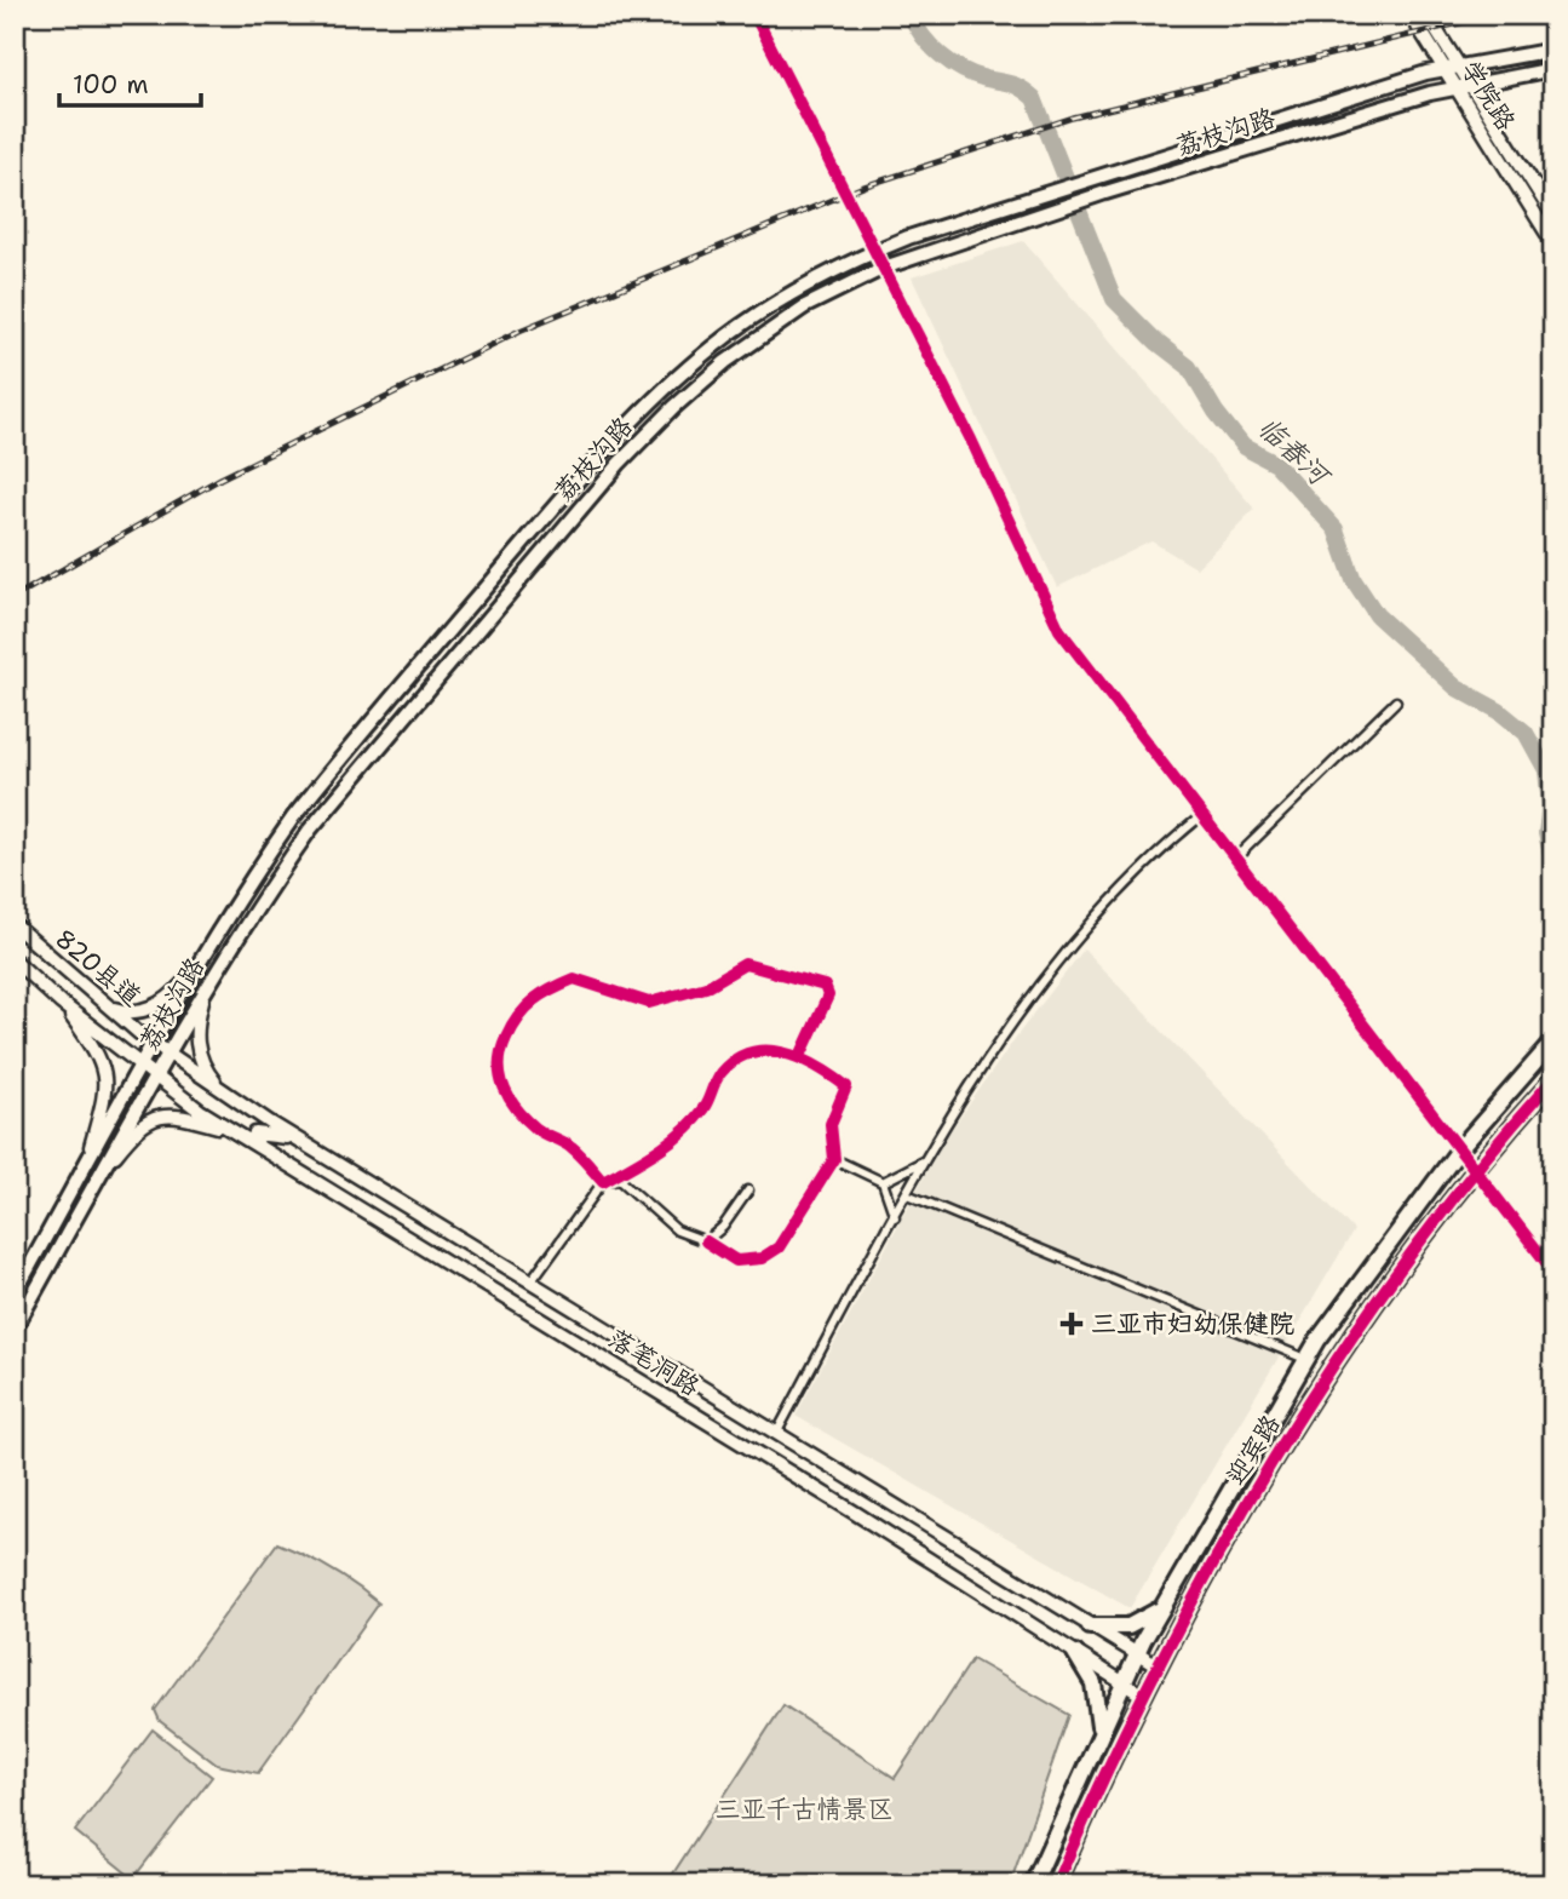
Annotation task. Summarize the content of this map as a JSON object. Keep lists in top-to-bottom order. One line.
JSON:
{"streets":{"highway":["迎宾路"],"main road":["学院路","荔枝沟路","820县道","落笔洞路"]},"crossings":[["学院路","荔枝沟路"],["荔枝沟路","820县道"],["荔枝沟路","落笔洞路"],["820县道","落笔洞路"],["落笔洞路","迎宾路"]],"water":["临春河"],"parks":["三亚千古情景区"],"places":{"health":["三亚市妇幼保健院"]},"scale_bar":"100 m"}
